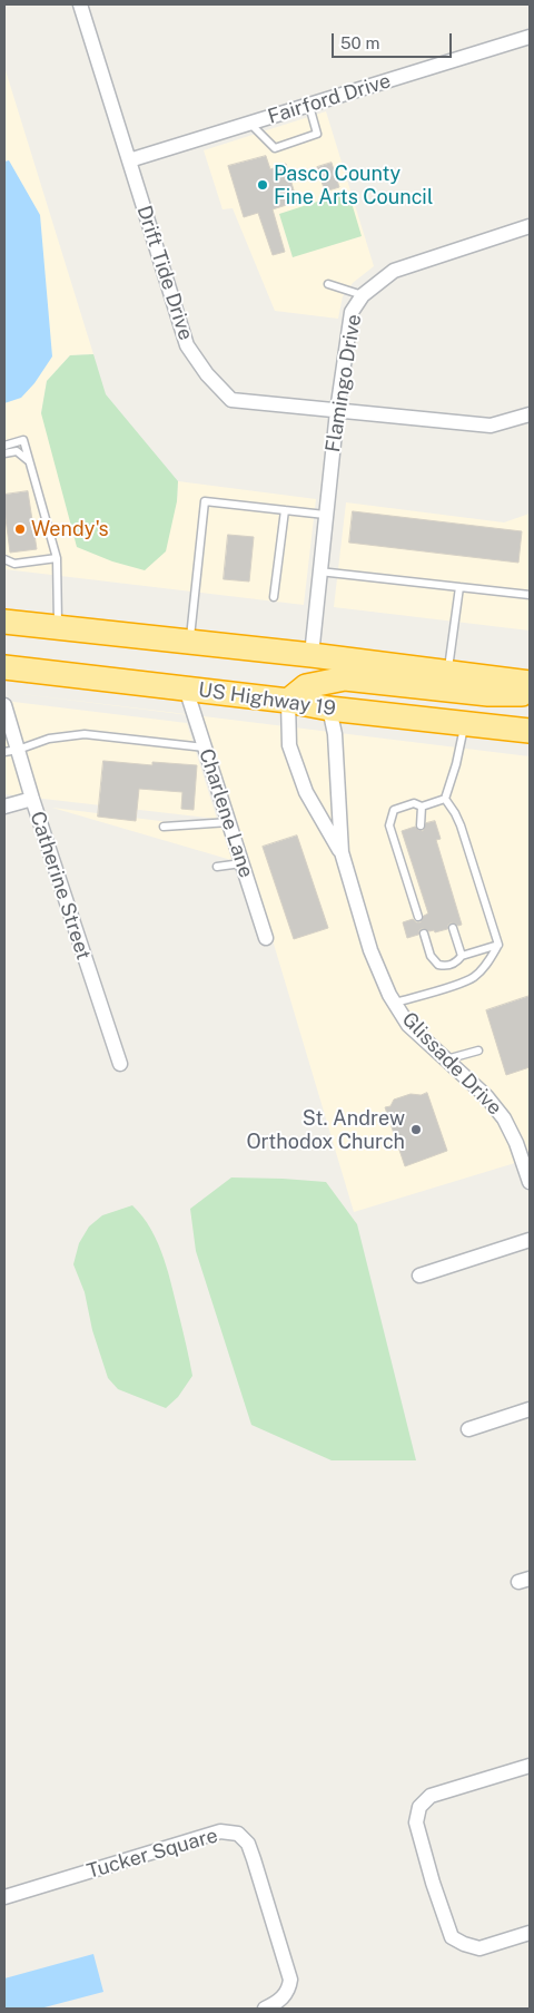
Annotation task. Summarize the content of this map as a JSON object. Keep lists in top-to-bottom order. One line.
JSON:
{"streets":{"highway":["US Highway 19"],"street":["Fairford Drive","Drift Tide Drive","Flamingo Drive","Charlene Lane","Catherine Street","Glissade Drive","Tucker Square"]},"crossings":[["Fairford Drive","Drift Tide Drive"],["Drift Tide Drive","Flamingo Drive"],["US Highway 19","Charlene Lane"],["US Highway 19","Glissade Drive"]],"places":["Pasco County Fine Arts Council","Wendy's","St. Andrew Orthodox Church"],"scale_bar":"50 m"}
